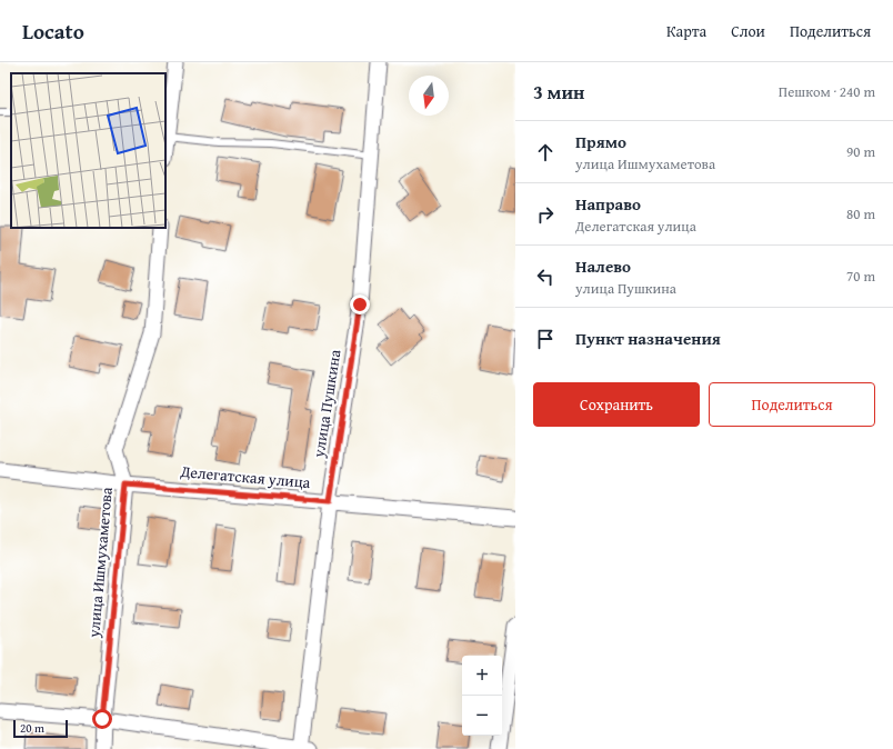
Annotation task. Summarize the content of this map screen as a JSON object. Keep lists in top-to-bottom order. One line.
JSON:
{"streets":{"street":["улица Пушкина","Делегатская улица","улица Ишмухаметова"]},"crossings":[["улица Пушкина","Делегатская улица"],["Делегатская улица","улица Ишмухаметова"]],"scale_bar":"20 m","north":"bottom","page":{"header":"Locato","nav":["Карта","Слои","Поделиться"],"heading":["3 мин","Пешком · 240 m"],"list":[["Прямо","улица Ишмухаметова","90 m"],["Направо","Делегатская улица","80 m"],["Налево","улица Пушкина","70 m"],"Пункт назначения"],"buttons":["Сохранить","Поделиться"],"map_buttons":["+","−"],"scale":"20 m"}}
